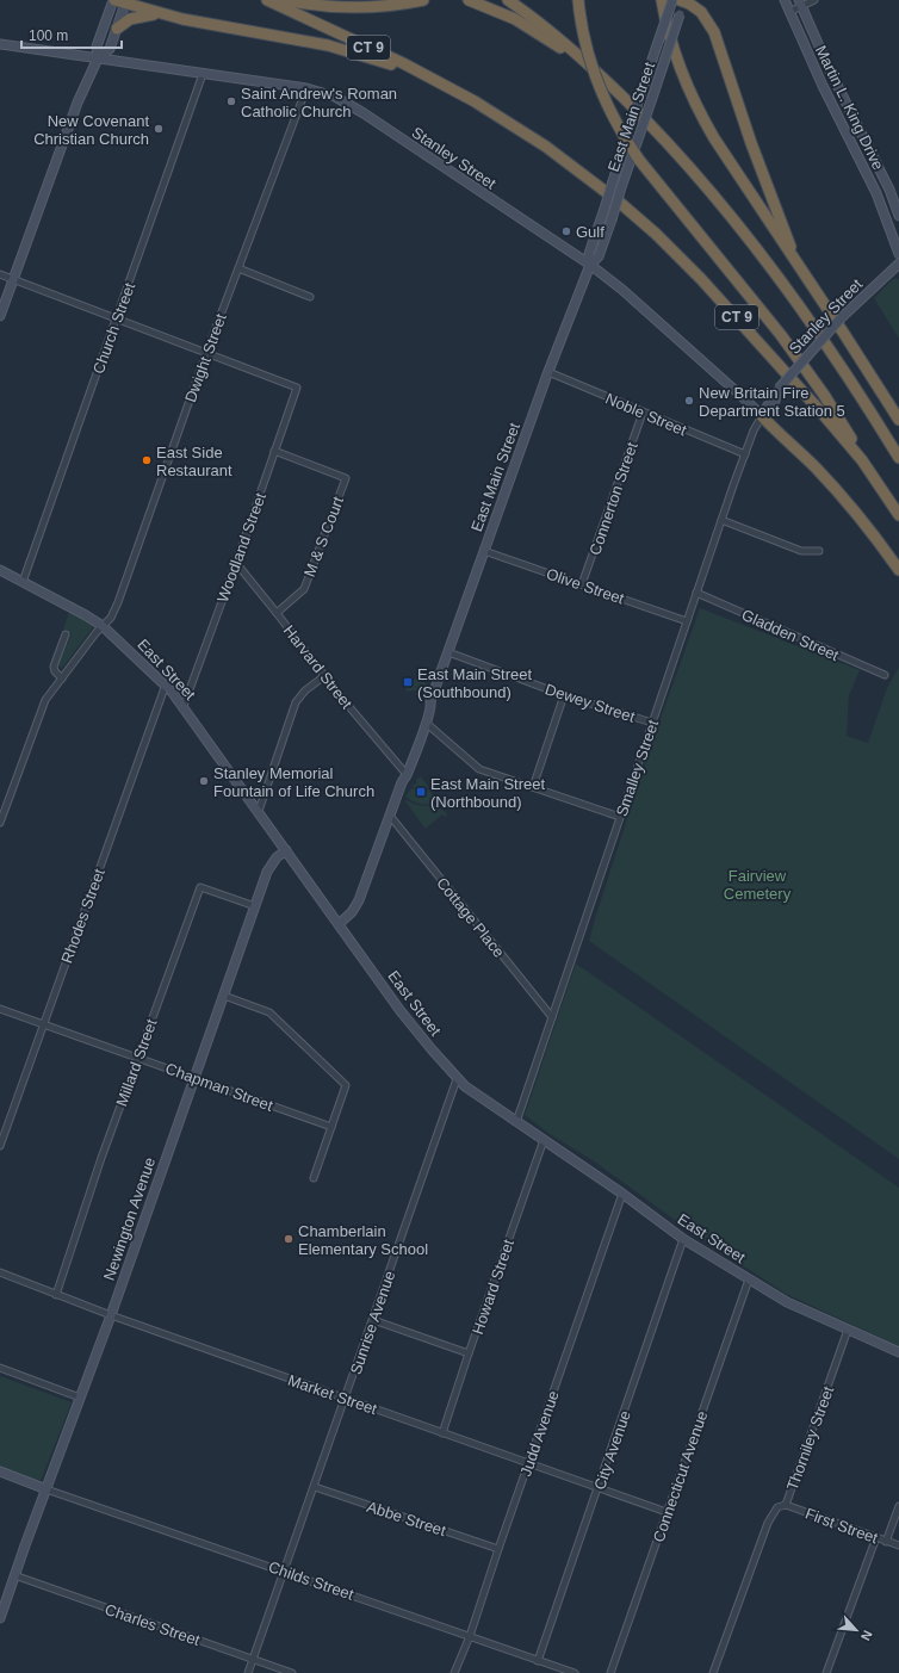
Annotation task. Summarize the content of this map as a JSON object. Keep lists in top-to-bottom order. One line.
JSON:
{"streets":{"highway":["CT 9"],"main road":["Martin L. King Drive","East Main Street","Stanley Street","East Street","Newington Avenue"],"street":["Church Street","Dwight Street","Noble Street","Connerton Street","M & S Court","Woodland Street","Olive Street","Gladden Street","Harvard Street","Dewey Street","Smalley Street","Rhodes Street","Cottage Place","Millard Street","Chapman Street","Howard Street","Sunrise Avenue","Market Street","Judd Avenue","Thorniley Street","City Avenue","Connecticut Avenue","Abbe Street","First Street","Childs Street","Charles Street"]},"crossings":[["East Main Street","Stanley Street"],["East Main Street","Noble Street"],["East Main Street","Olive Street"],["East Main Street","Harvard Street"],["East Main Street","East Street"],["East Main Street","Dewey Street"],["East Main Street","Cottage Place"],["Stanley Street","Church Street"],["Stanley Street","Dwight Street"],["Stanley Street","Smalley Street"],["Church Street","East Street"],["Dwight Street","Woodland Street"],["Dwight Street","East Street"],["Noble Street","Connerton Street"],["Noble Street","Smalley Street"],["Connerton Street","Olive Street"],["M & S Court","Woodland Street"],["M & S Court","Harvard Street"],["Woodland Street","Harvard Street"],["Woodland Street","East Street"],["Olive Street","Smalley Street"],["Gladden Street","Smalley Street"],["East Street","Smalley Street"],["East Street","Rhodes Street"],["East Street","Newington Avenue"],["East Street","Howard Street"],["East Street","Sunrise Avenue"],["East Street","Judd Avenue"],["East Street","Thorniley Street"],["East Street","City Avenue"],["East Street","Connecticut Avenue"],["Dewey Street","Smalley Street"],["Smalley Street","Cottage Place"],["Rhodes Street","Chapman Street"],["Millard Street","Chapman Street"],["Millard Street","Newington Avenue"],["Millard Street","Market Street"],["Chapman Street","Newington Avenue"],["Newington Avenue","Market Street"],["Newington Avenue","Childs Street"],["Newington Avenue","Charles Street"],["Howard Street","Market Street"],["Sunrise Avenue","Market Street"],["Sunrise Avenue","Abbe Street"],["Sunrise Avenue","Childs Street"],["Sunrise Avenue","Charles Street"],["Market Street","Judd Avenue"],["Market Street","City Avenue"],["Market Street","Connecticut Avenue"],["Judd Avenue","Abbe Street"],["Judd Avenue","Childs Street"],["Thorniley Street","First Street"],["City Avenue","Childs Street"]],"parks":["Fairview Cemetery"],"places":{"other":["Saint Andrew's Roman Catholic Church","New Covenant Christian Church","Gulf","New Britain Fire Department Station 5","East Side Restaurant","Stanley Memorial Fountain of Life Church","Chamberlain Elementary School"],"transit":["East Main Street (Southbound)","East Main Street (Northbound)"]},"scale_bar":"100 m","north":"bottom right"}
